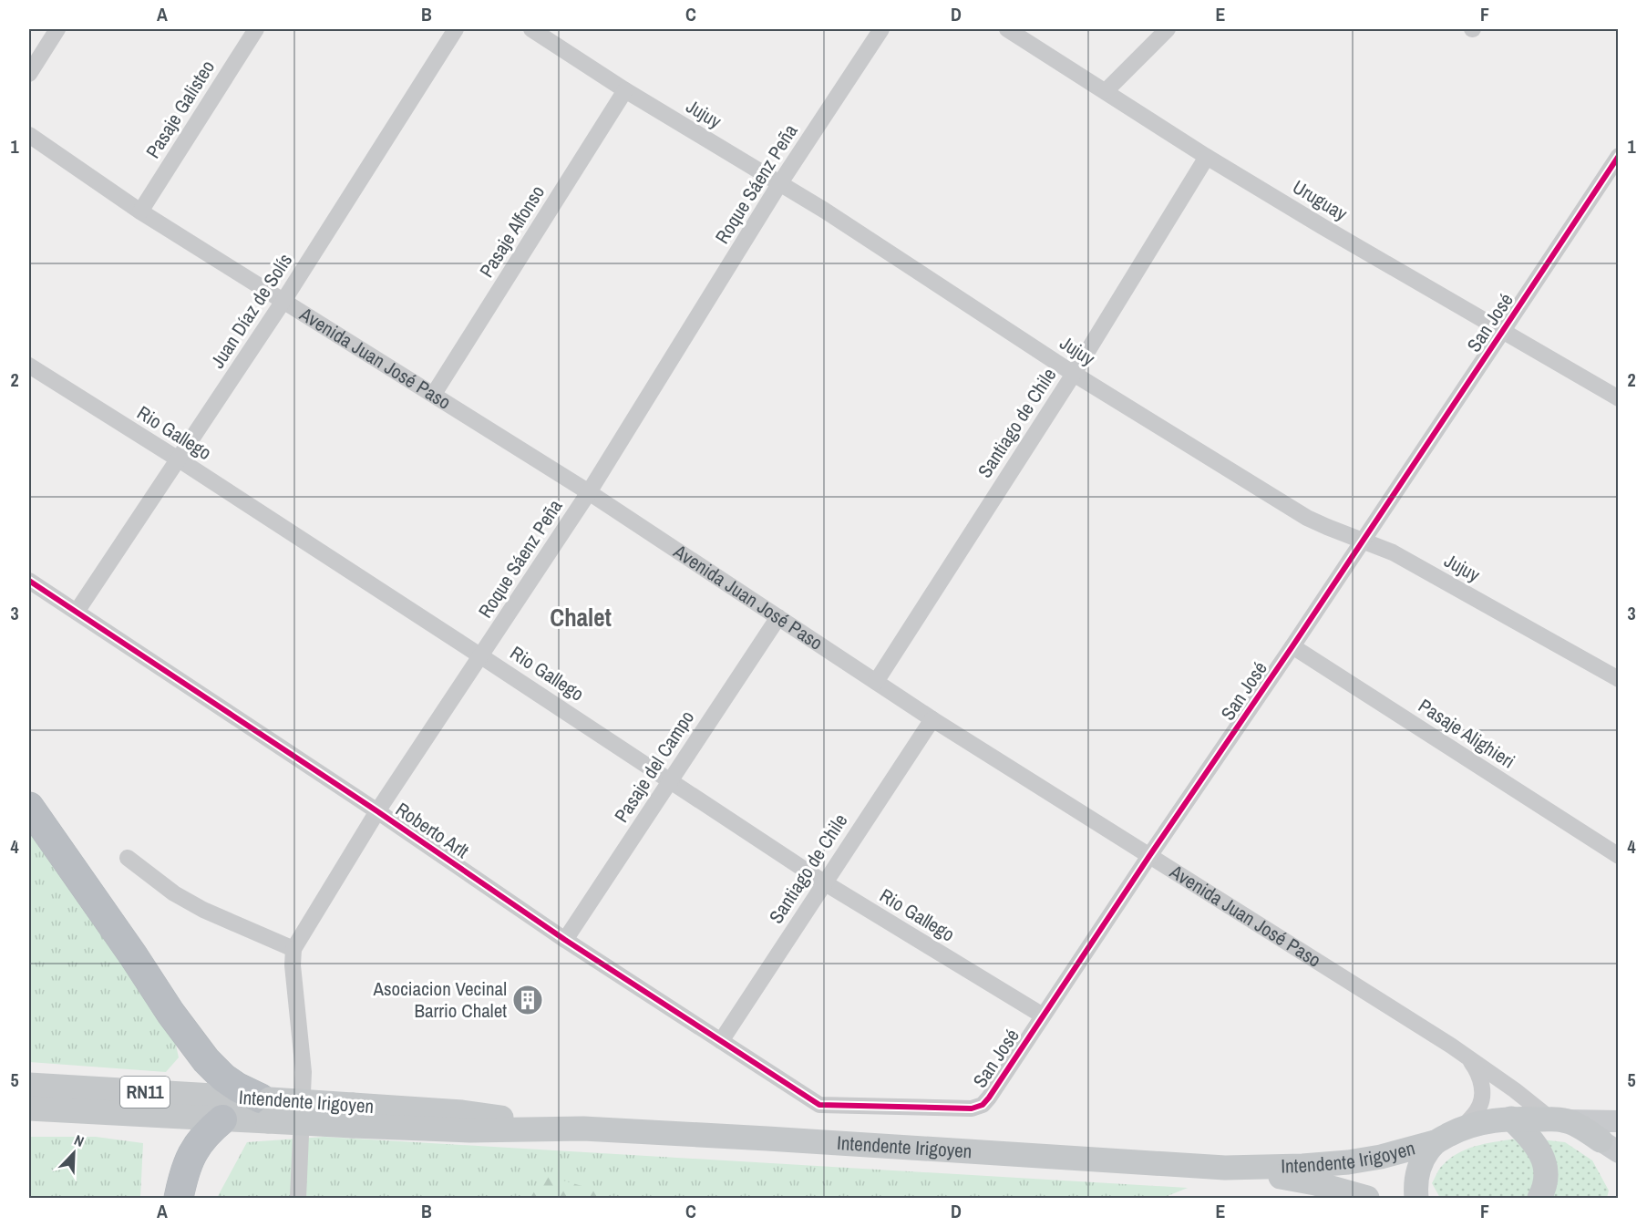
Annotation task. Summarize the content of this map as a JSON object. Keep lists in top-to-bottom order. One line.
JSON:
{"streets":{"main road":["RN11","Intendente Irigoyen"],"street":["Pasaje Galisteo","Jujuy","Roque Sáenz Peña","Uruguay","Pasaje Alfonso","Juan Díaz de Solís","San José","Avenida Juan José Paso","Santiago de Chile","Rio Gallego","Pasaje Alighieri","Pasaje del Campo","Roberto Arlt"]},"crossings":[["Pasaje Galisteo","Avenida Juan José Paso"],["Jujuy","Roque Sáenz Peña"],["Jujuy","Pasaje Alfonso"],["Jujuy","San José"],["Jujuy","Santiago de Chile"],["Roque Sáenz Peña","Avenida Juan José Paso"],["Roque Sáenz Peña","Rio Gallego"],["Roque Sáenz Peña","Roberto Arlt"],["Uruguay","San José"],["Uruguay","Santiago de Chile"],["Pasaje Alfonso","Avenida Juan José Paso"],["Juan Díaz de Solís","Avenida Juan José Paso"],["Juan Díaz de Solís","Rio Gallego"],["Juan Díaz de Solís","Roberto Arlt"],["San José","Avenida Juan José Paso"],["San José","Rio Gallego"],["San José","Pasaje Alighieri"],["San José","Roberto Arlt"],["Avenida Juan José Paso","Santiago de Chile"],["Avenida Juan José Paso","Pasaje del Campo"],["Avenida Juan José Paso","Intendente Irigoyen"],["Santiago de Chile","Rio Gallego"],["Santiago de Chile","Roberto Arlt"],["Rio Gallego","Pasaje del Campo"],["Pasaje del Campo","Roberto Arlt"]],"districts":["Chalet"],"places":{"building":["Asociacion Vecinal Barrio Chalet"]},"north":"top right","grid":{"columns":["A","B","C","D","E","F"],"rows":["1","2","3","4","5"]}}
